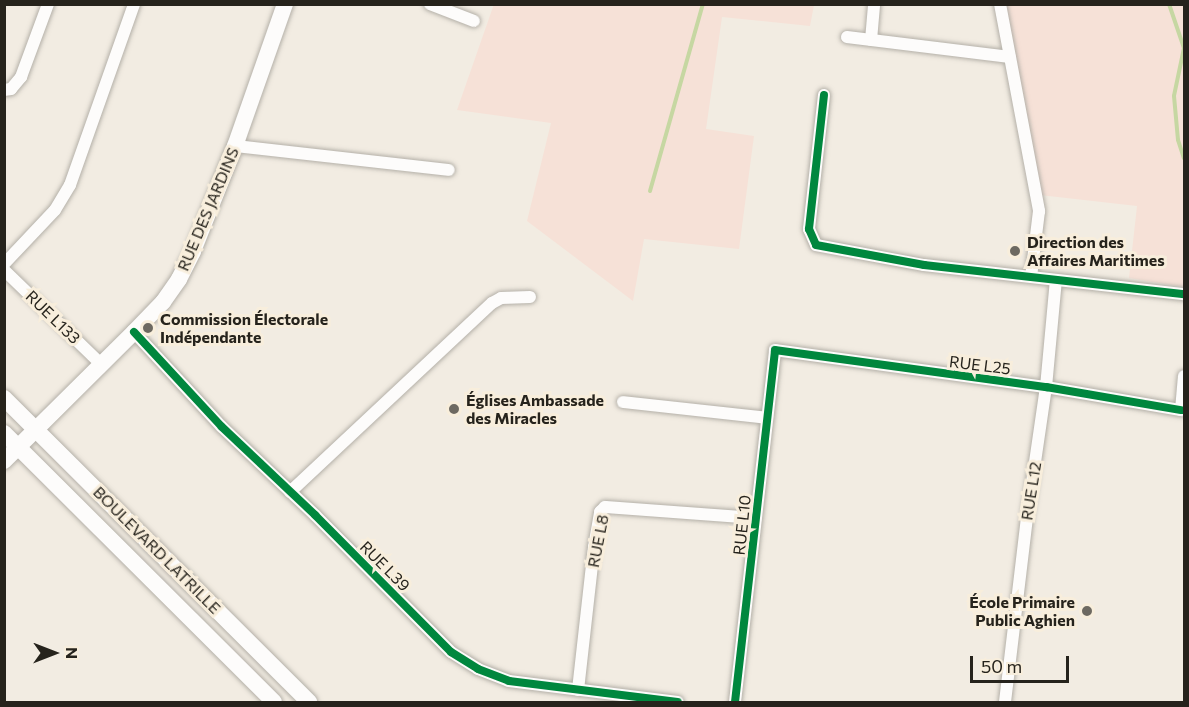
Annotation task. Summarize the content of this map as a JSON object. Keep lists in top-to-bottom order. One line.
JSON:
{"streets":{"main road":["RUE DES JARDINS","BOULEVARD LATRILLE"],"street":["RUE L133","RUE L25","RUE L12","RUE L10","RUE L8","RUE L39"]},"crossings":[["RUE DES JARDINS","RUE L133"],["RUE DES JARDINS","BOULEVARD LATRILLE"],["RUE DES JARDINS","RUE L39"],["RUE L25","RUE L12"],["RUE L25","RUE L10"],["RUE L10","RUE L8"],["RUE L8","RUE L39"]],"places":["Direction des Affaires Maritimes","Commission Électorale Indépendante","Églises Ambassade des Miracles","École Primaire Public Aghien"],"scale_bar":"50 m","north":"right"}
